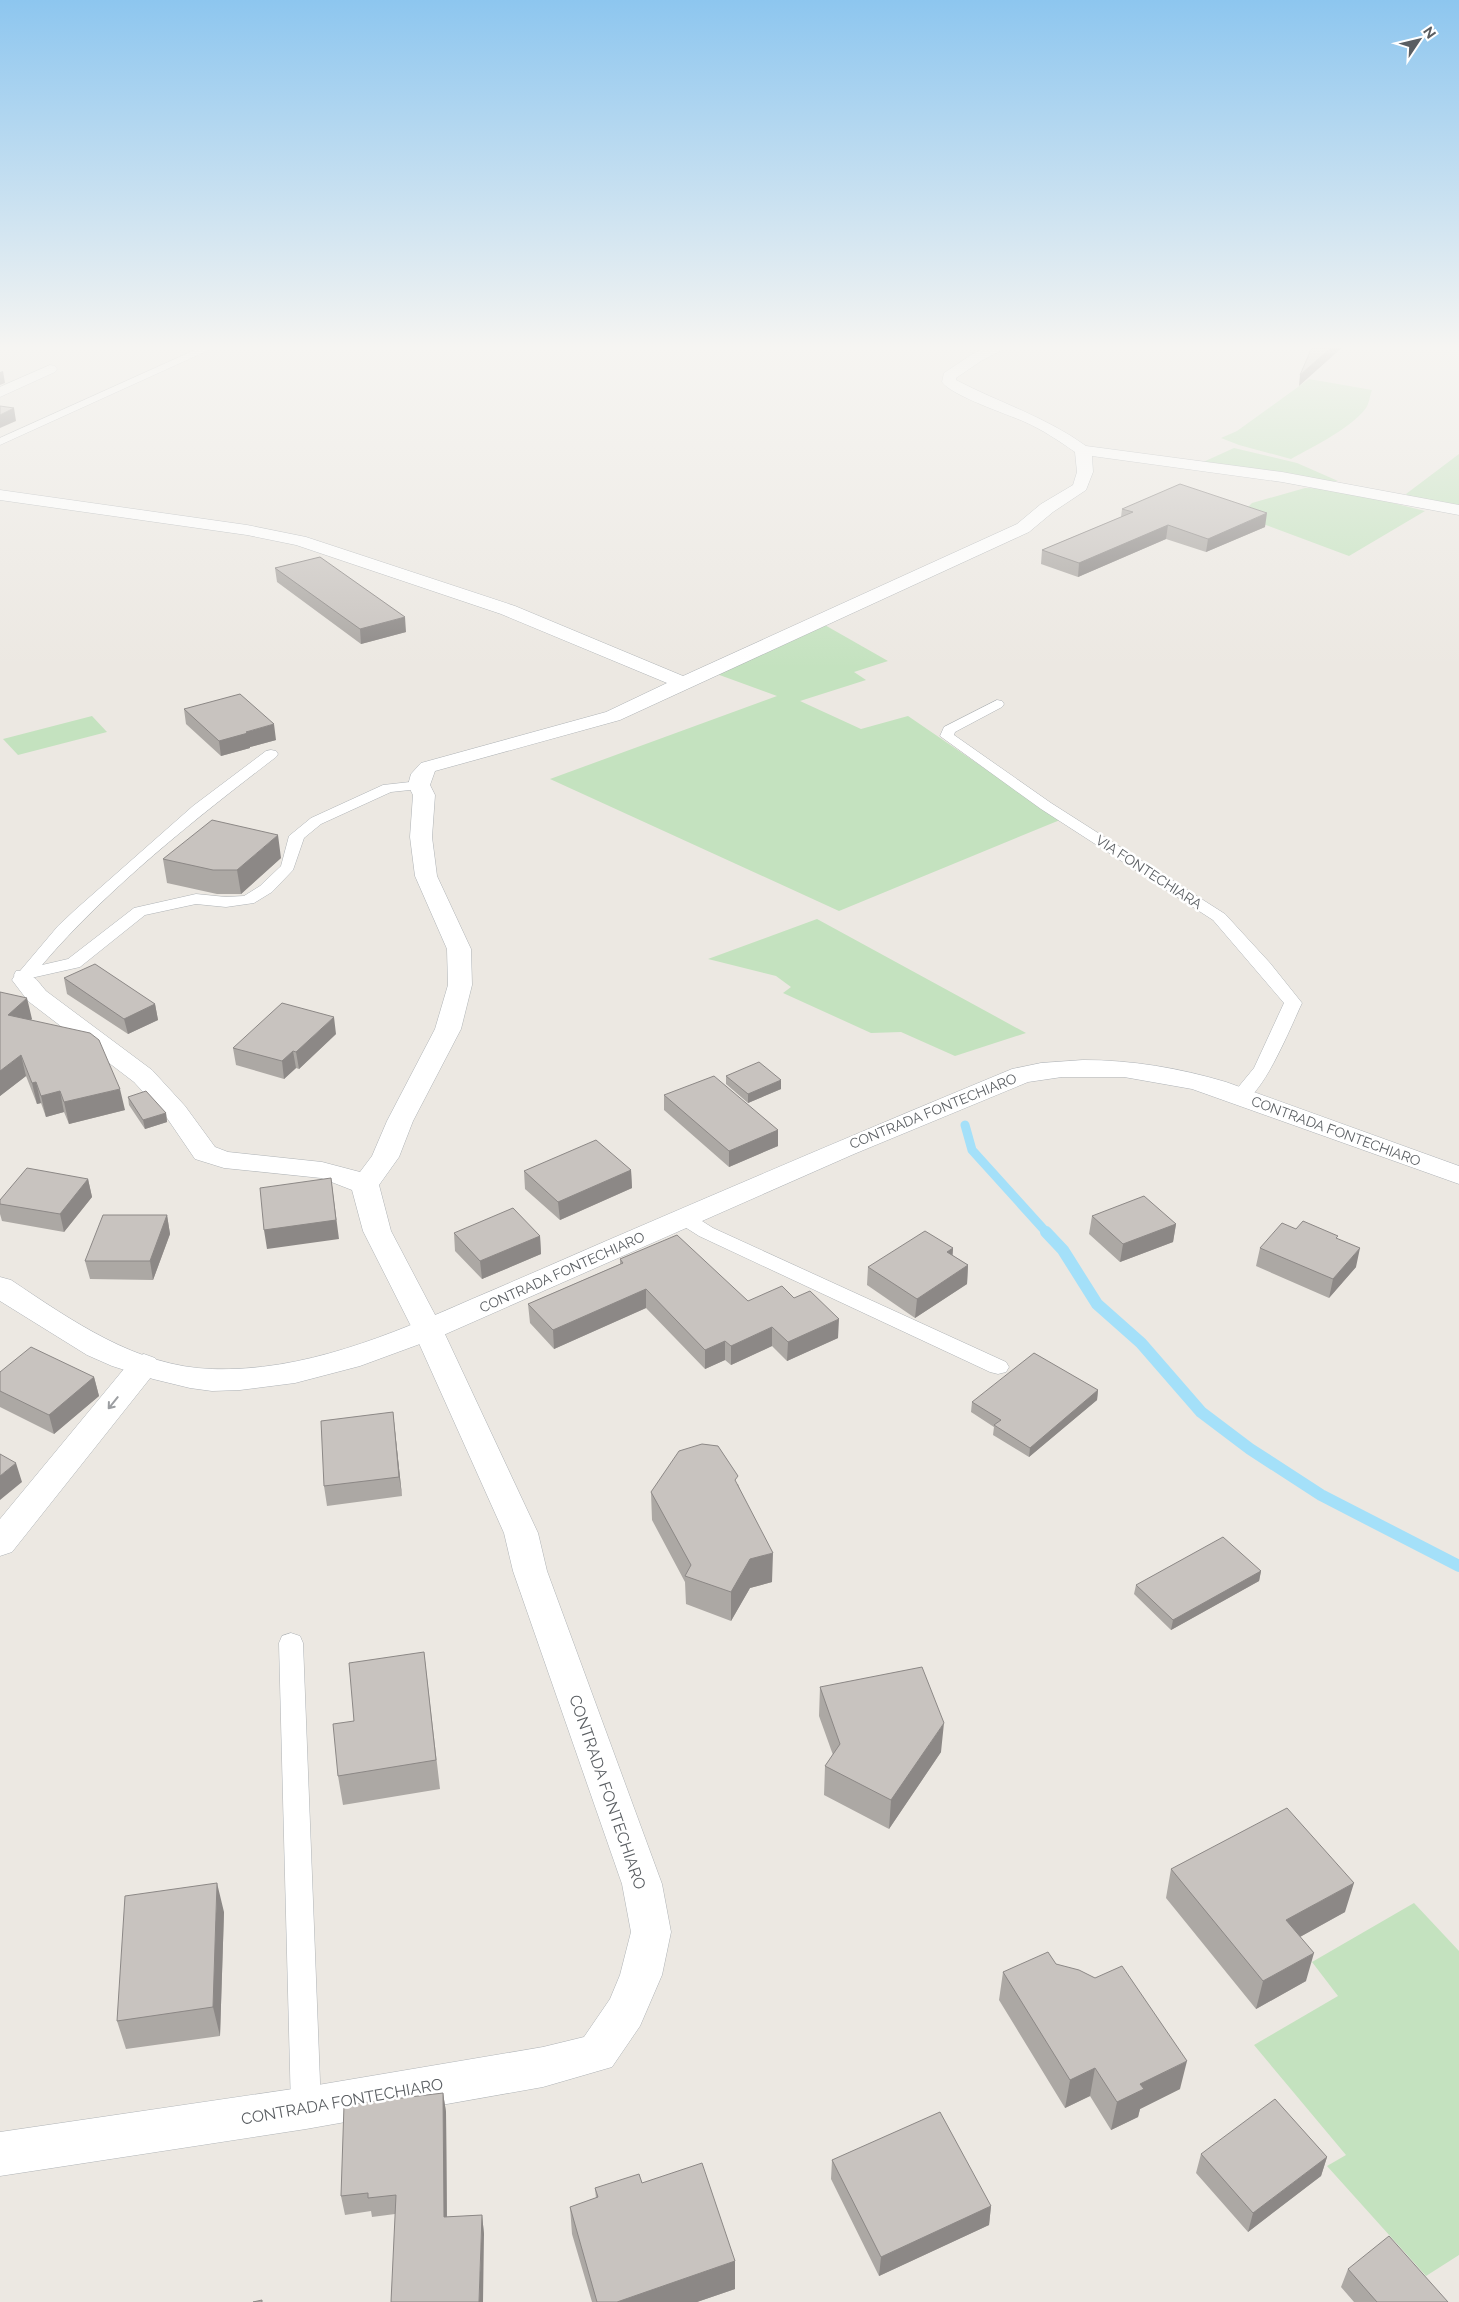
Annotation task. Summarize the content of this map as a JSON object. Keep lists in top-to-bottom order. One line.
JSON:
{"streets":{"street":["CONTRADA FONTECHIARO"],"lane":["VIA FONTECHIARA"]},"crossings":[["VIA FONTECHIARA","CONTRADA FONTECHIARO"]],"north":"top right"}
